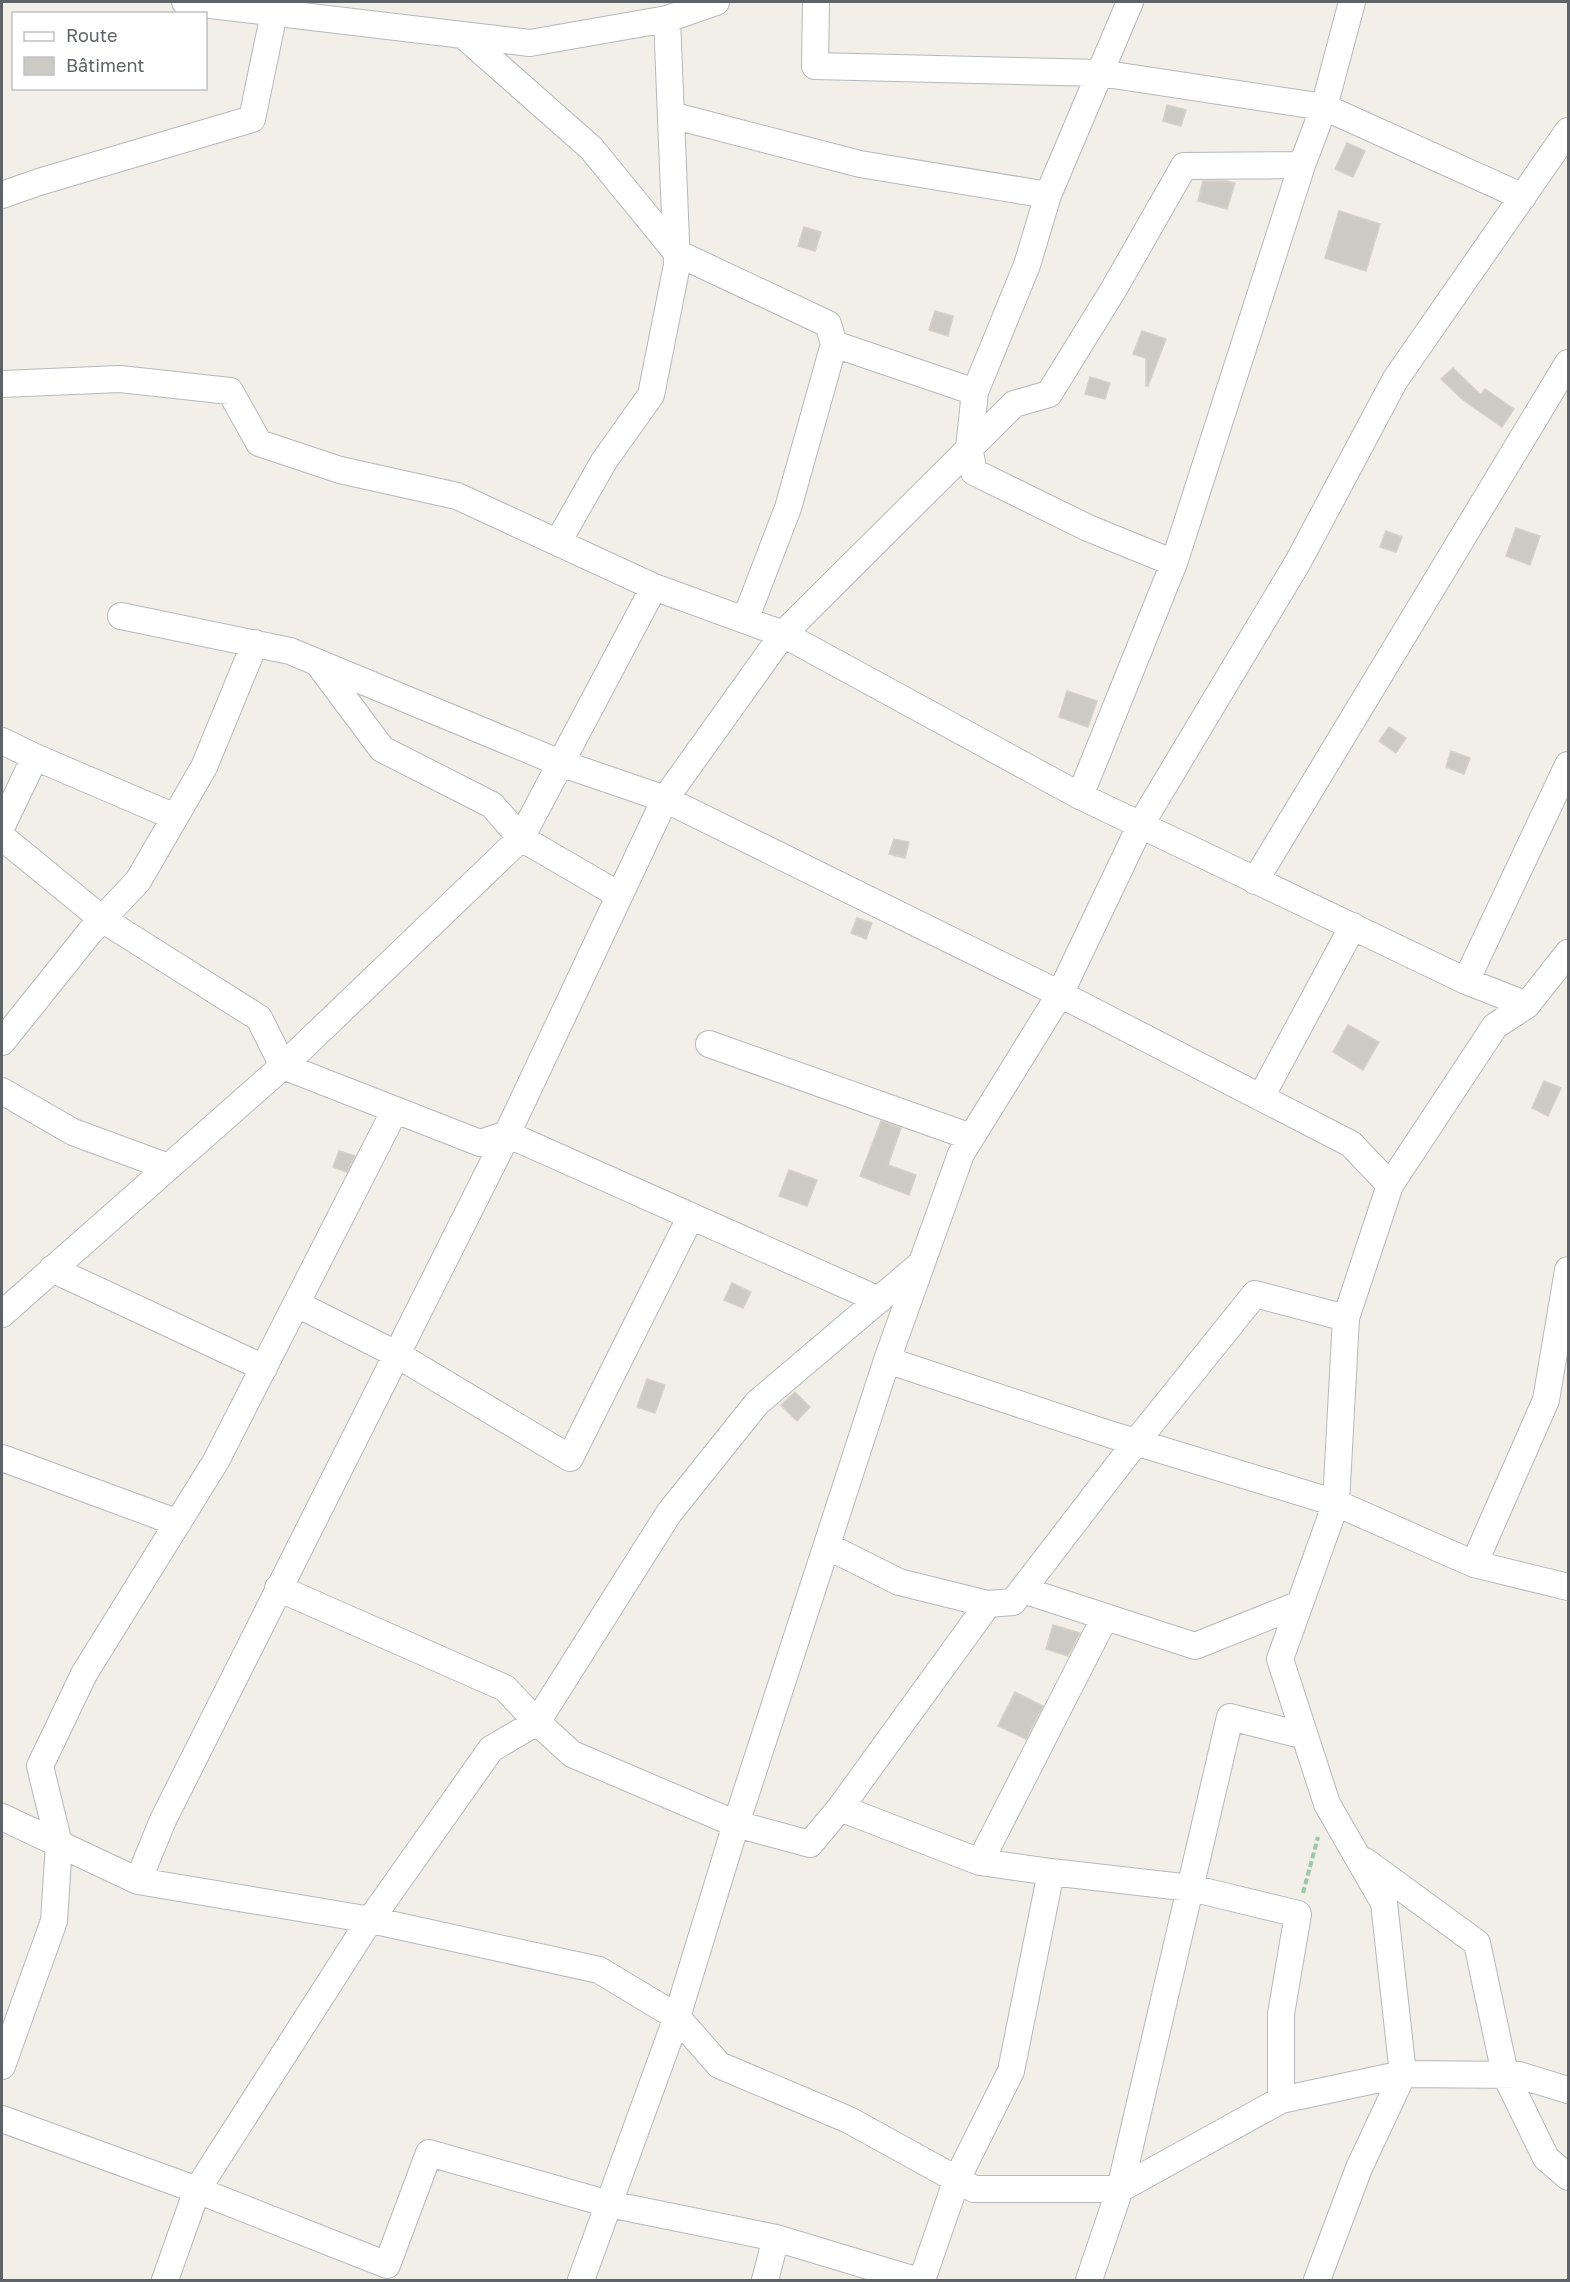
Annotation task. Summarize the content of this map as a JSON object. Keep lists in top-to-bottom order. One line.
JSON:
{"legend":["Route","Bâtiment"]}
